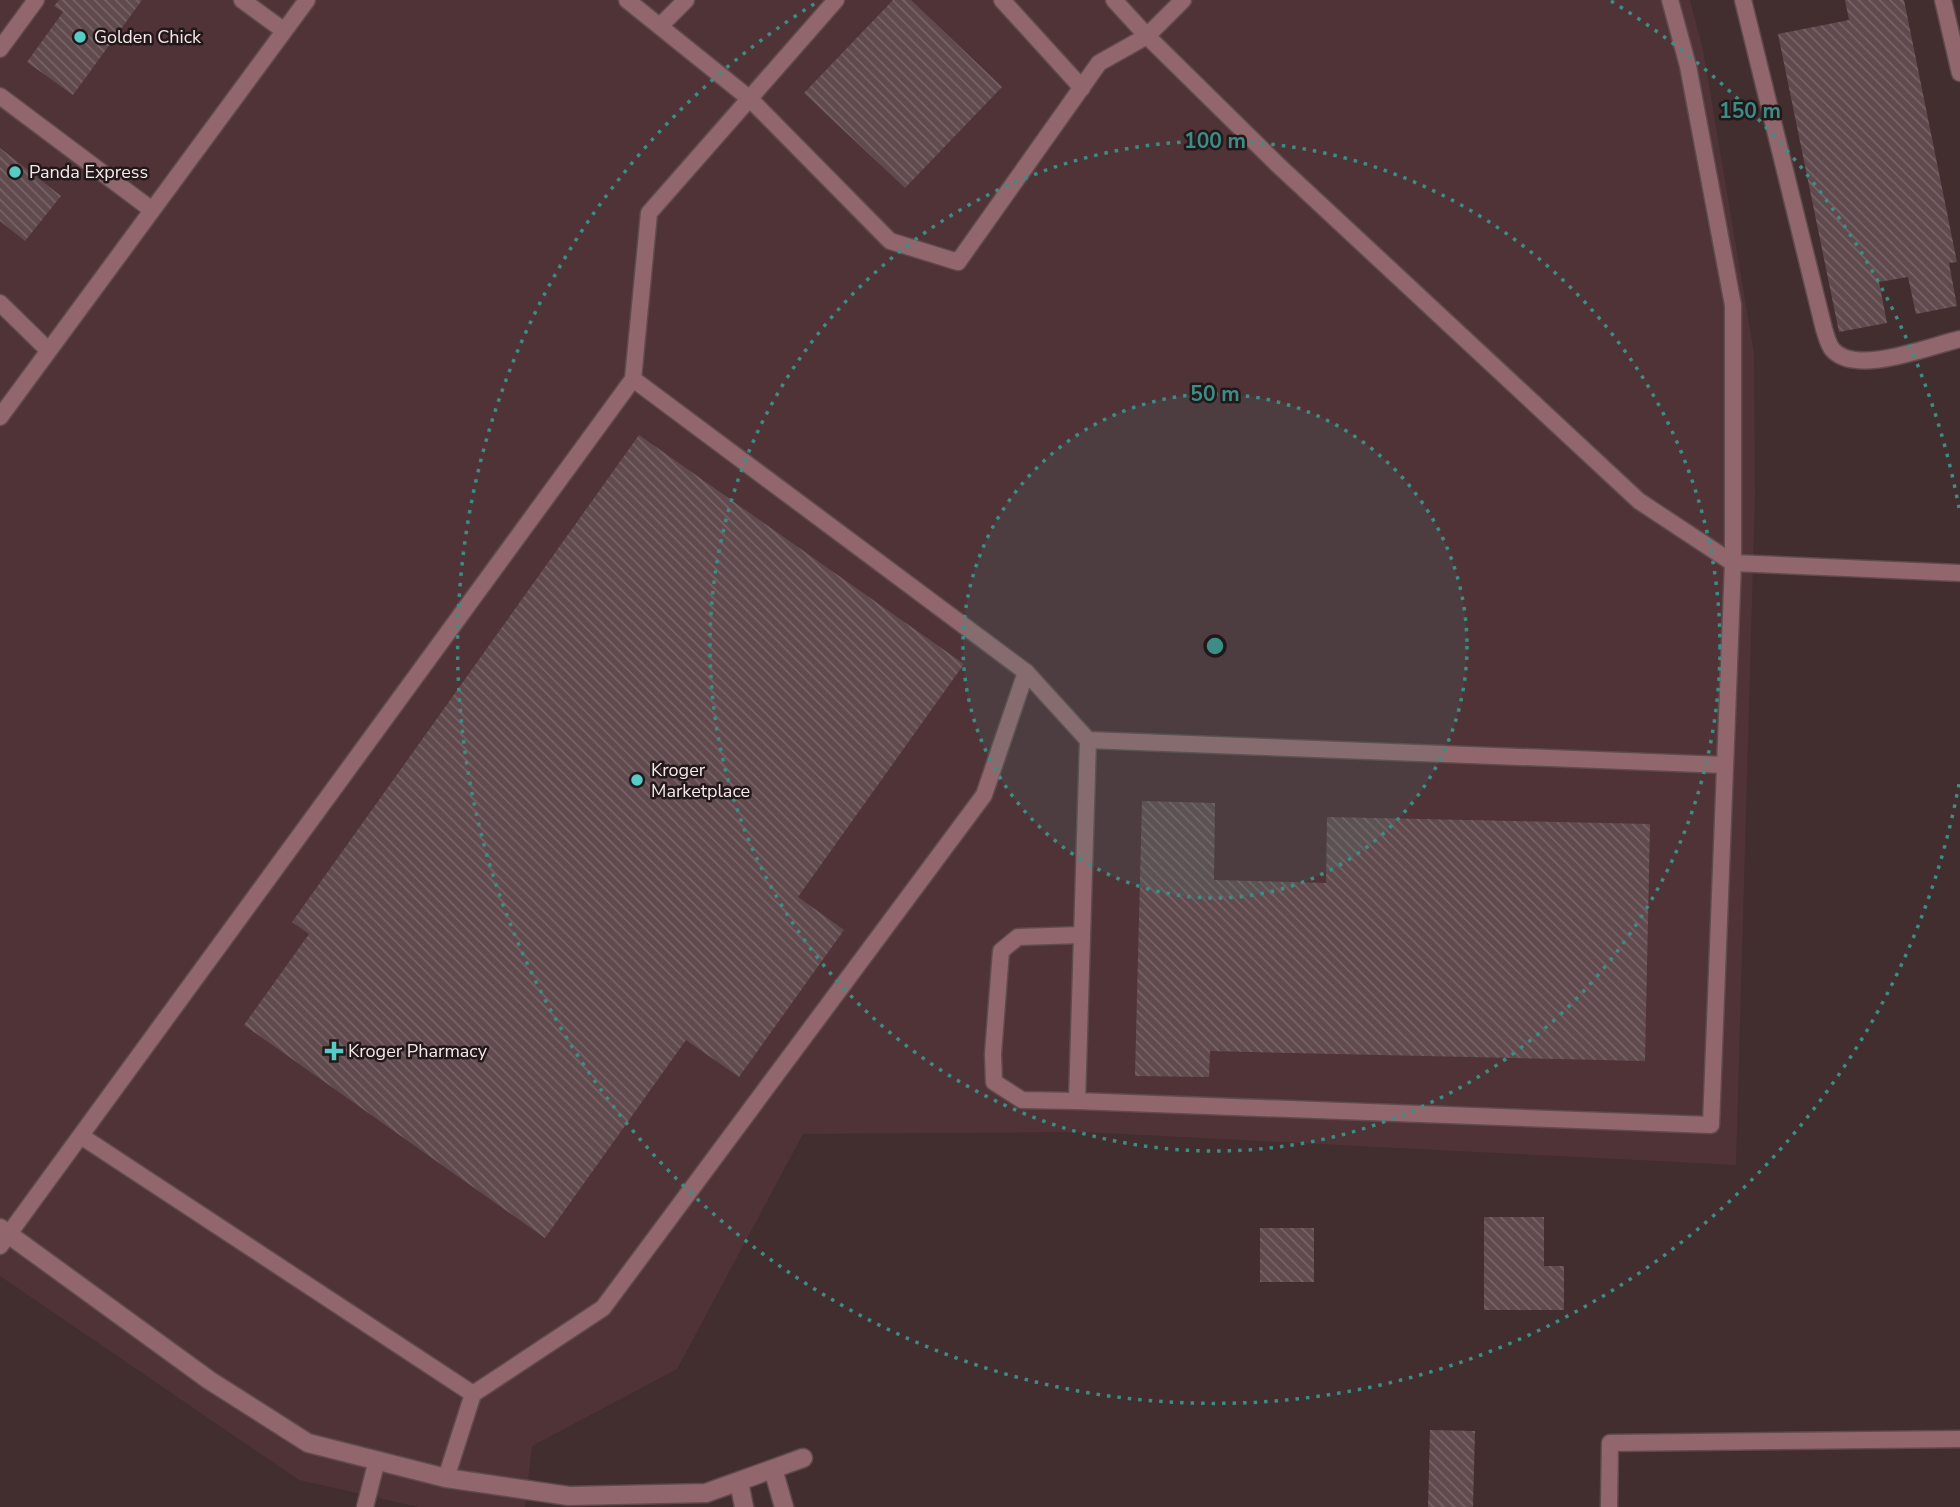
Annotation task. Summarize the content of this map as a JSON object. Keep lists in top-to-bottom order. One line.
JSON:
{"places":{"other":["Golden Chick","Panda Express","Kroger Marketplace"],"health":["Kroger Pharmacy"]},"rings":["150 m","100 m","50 m"]}
